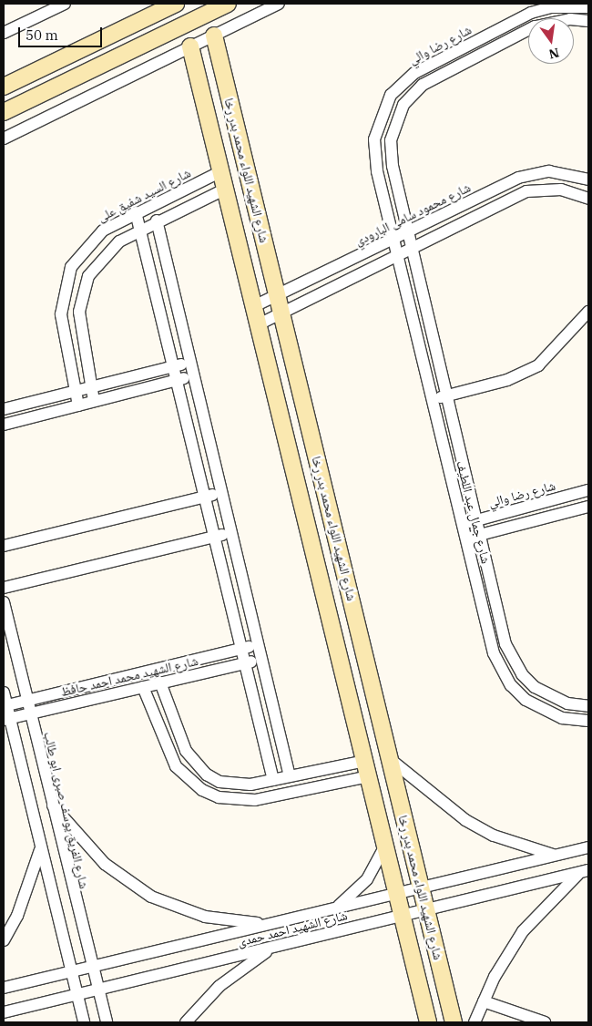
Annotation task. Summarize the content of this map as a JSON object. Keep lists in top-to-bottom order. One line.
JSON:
{"streets":{"street":["شارع رضا والي","شارع الشهيد اللواء محمد بدر رخا","شارع السيد شفيق على","شارع محمود سامى البارودي","شارع جمال عبد اللطيف","شارع الشهيد محمد احمد حافظ","شارع الفريق يوسف صبرى ابو طالب","شارع الشهيد احمد حمدى"]},"crossings":[["شارع رضا والي","شارع محمود سامى البارودي"],["شارع رضا والي","شارع جمال عبد اللطيف"],["شارع الشهيد اللواء محمد بدر رخا","شارع السيد شفيق على"],["شارع الشهيد اللواء محمد بدر رخا","شارع محمود سامى البارودي"],["شارع الشهيد اللواء محمد بدر رخا","شارع الشهيد احمد حمدى"],["شارع الشهيد محمد احمد حافظ","شارع الفريق يوسف صبرى ابو طالب"],["شارع الفريق يوسف صبرى ابو طالب","شارع الشهيد احمد حمدى"]],"scale_bar":"50 m","north":"bottom"}
